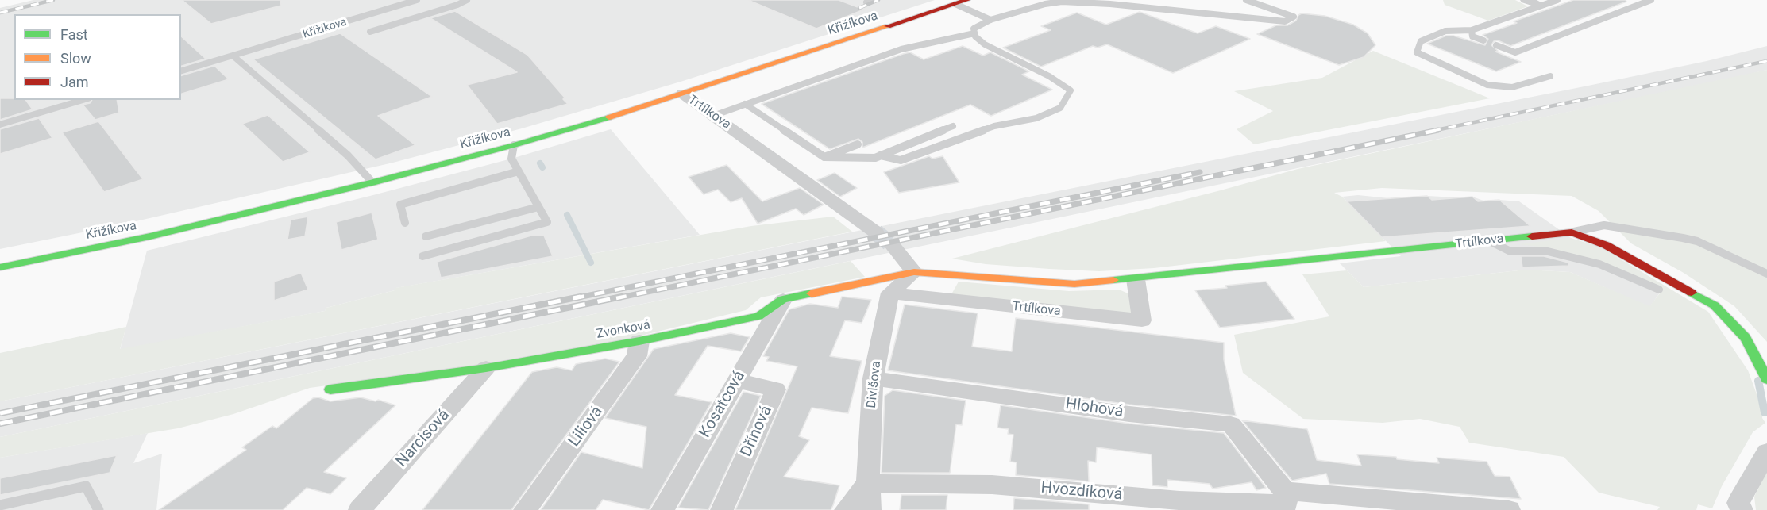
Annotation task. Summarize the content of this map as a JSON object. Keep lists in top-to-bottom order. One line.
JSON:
{"streets":{"street":["Křižíkova","Trtílkova","Zvonková","Divišova","Kosatcová","Hlohová","Liliová","Dřínová","Narcisová","Hvozdíková"],"lane":["Křížíkova"]},"crossings":[["Křižíkova","Trtílkova"],["Trtílkova","Zvonková"],["Trtílkova","Divišova"],["Zvonková","Kosatcová"],["Zvonková","Liliová"],["Zvonková","Narcisová"],["Divišova","Hlohová"],["Divišova","Hvozdíková"],["Kosatcová","Dřínová"],["Hlohová","Hvozdíková"]],"legend":["Fast","Slow","Jam"]}
